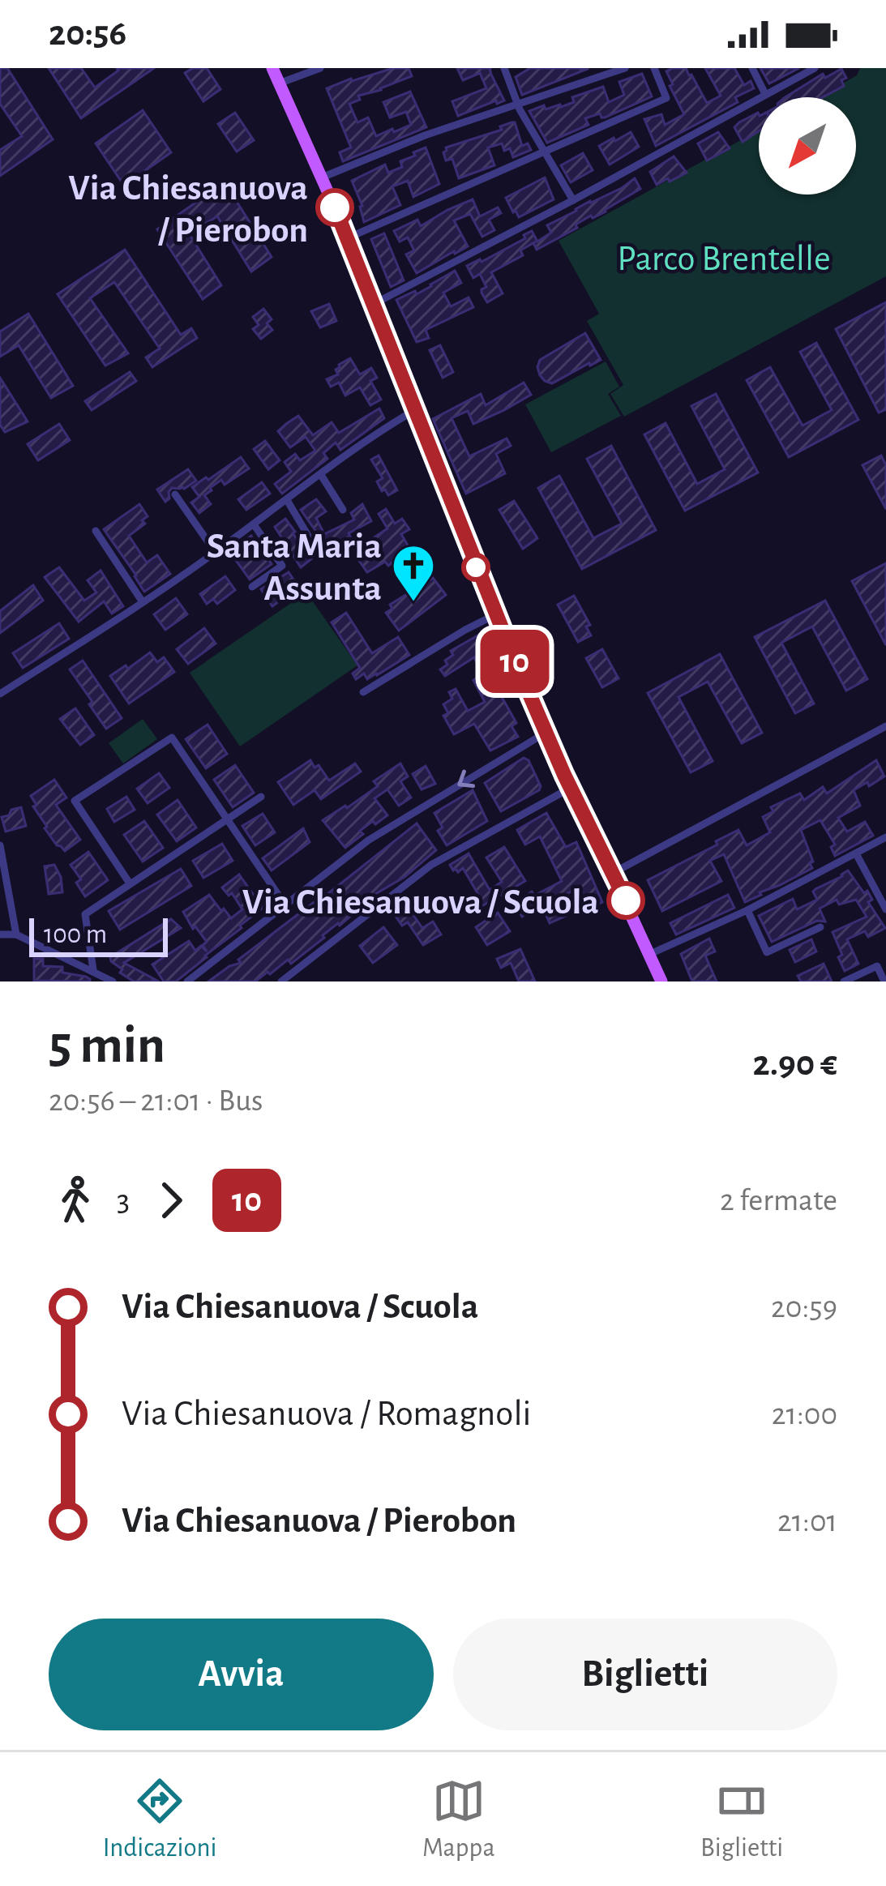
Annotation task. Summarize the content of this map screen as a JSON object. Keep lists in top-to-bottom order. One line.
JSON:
{"parks":["Parco Brentelle"],"places":{"other":["Via Chiesanuova / Pierobon","Via Chiesanuova / Scuola"],"church":["Santa Maria Assunta"]},"lines":["bus line 10"],"scale_bar":"100 m","north":"bottom left","page":{"status":"20:56","on_map":"10","scale":"100 m","heading":["5 min","20:56 – 21:01 · Bus","2.90 €"],"legs":["3","10","2 fermate"],"list":[{"name":"Via Chiesanuova / Scuola","value":"20:59"},{"name":"Via Chiesanuova / Romagnoli","value":"21:00"},{"name":"Via Chiesanuova / Pierobon","value":"21:01"}],"buttons":["Avvia","Biglietti"],"tabs":["Indicazioni","Mappa","Biglietti"]}}
